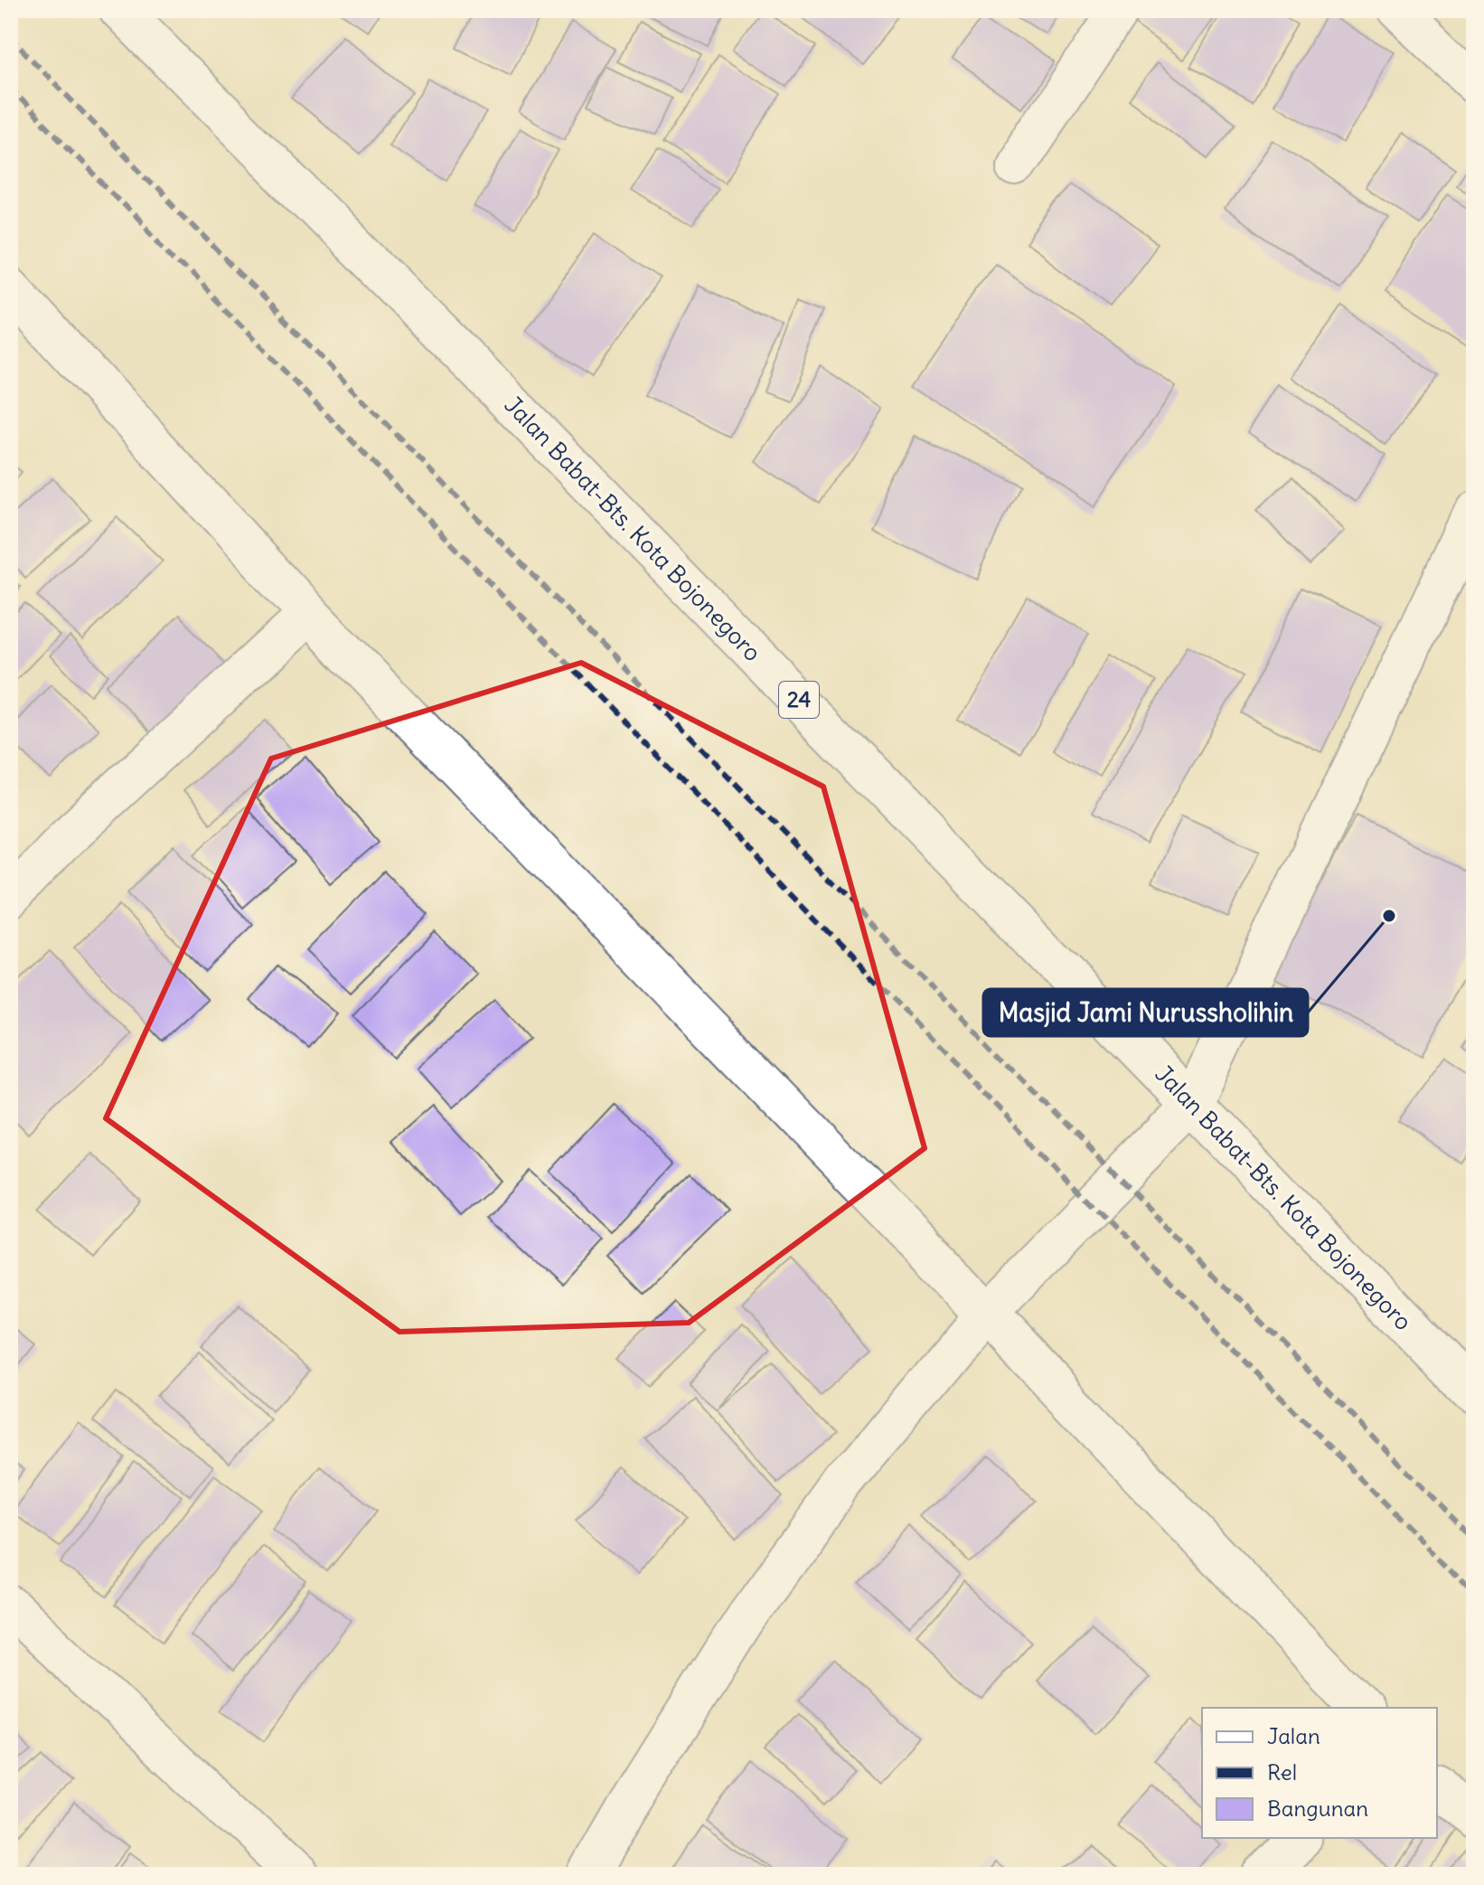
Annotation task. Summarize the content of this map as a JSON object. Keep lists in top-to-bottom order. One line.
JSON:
{"streets":{"main road":["Jalan Babat-Bts. Kota Bojonegoro","24"]},"places":["Masjid Jami Nurussholihin"],"legend":["Jalan","Rel","Bangunan"]}
